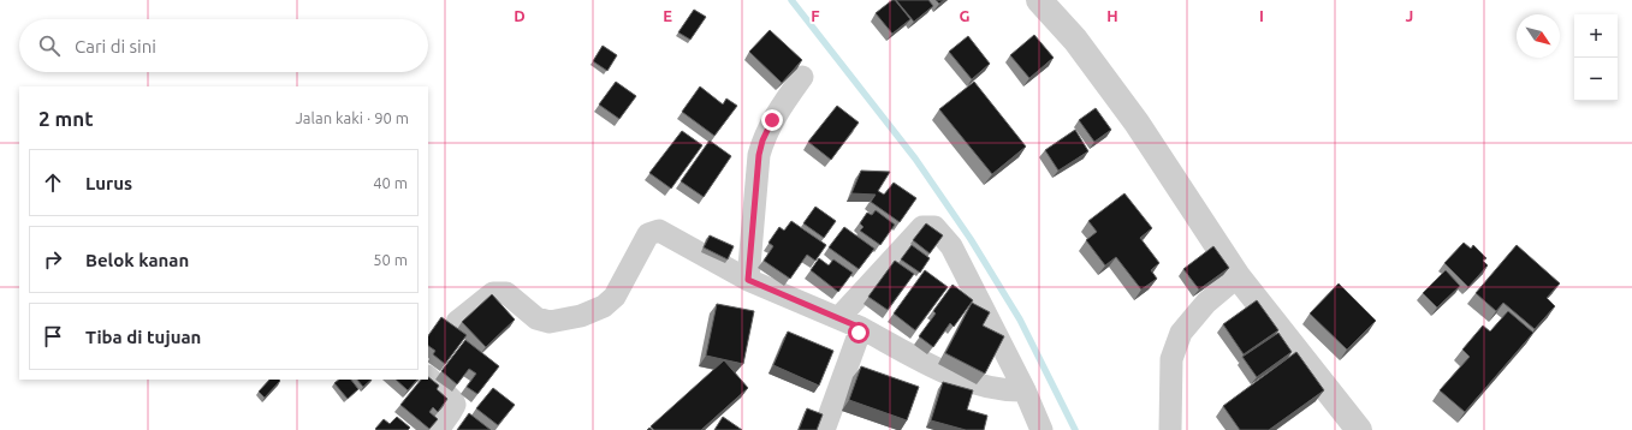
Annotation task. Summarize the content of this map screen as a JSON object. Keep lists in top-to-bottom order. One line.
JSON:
{"north":"bottom right","page":{"map_buttons":["+","−"],"search":"Cari di sini","heading":["2 mnt","Jalan kaki · 90 m"],"list":[["Lurus","40 m"],["Belok kanan","50 m"],"Tiba di tujuan"]},"grid":{"columns":["D","E","F","G","H","I","J"]}}
